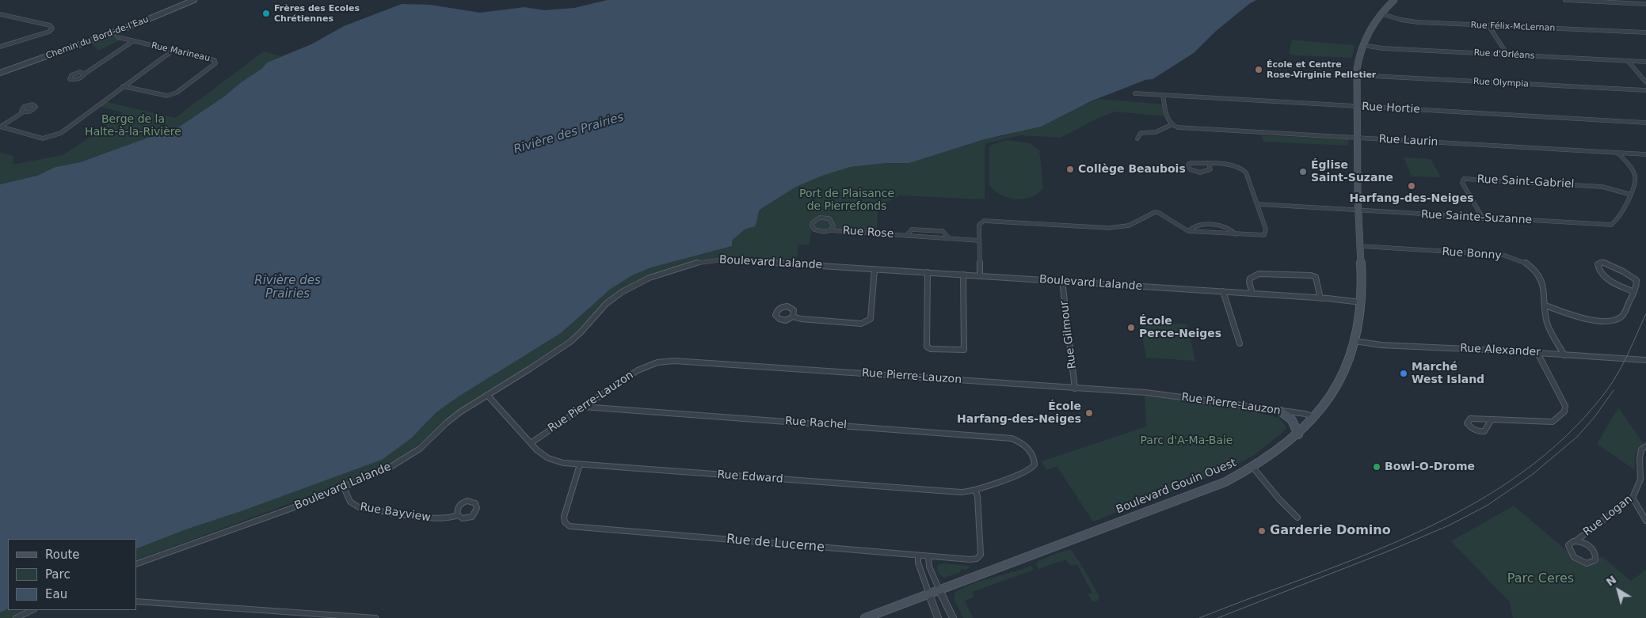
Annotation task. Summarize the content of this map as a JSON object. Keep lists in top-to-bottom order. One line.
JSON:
{"streets":{"main road":["Boulevard Gouin Ouest"],"street":["Rue Félix-McLernan","Chemin du Bord-de-l'Eau","Rue Marineau","Rue d'Orléans","Rue Olympia","Rue Hortie","Rue Laurin","Rue Saint-Gabriel","Rue Sainte-Suzanne","Rue Rose","Rue Bonny","Boulevard Lalande","Rue Gilmour","Rue Alexander","Rue Pierre-Lauzon","Rue Rachel","Rue Edward","Rue Bayview","Rue Logan","Rue de Lucerne"]},"crossings":[["Rue Félix-McLernan","Boulevard Gouin Ouest"],["Chemin du Bord-de-l'Eau","Rue Marineau"],["Rue d'Orléans","Boulevard Gouin Ouest"],["Rue Olympia","Boulevard Gouin Ouest"],["Rue Hortie","Boulevard Gouin Ouest"],["Rue Laurin","Rue Sainte-Suzanne"],["Rue Laurin","Boulevard Gouin Ouest"],["Rue Saint-Gabriel","Rue Sainte-Suzanne"],["Rue Sainte-Suzanne","Boulevard Gouin Ouest"],["Rue Bonny","Rue Alexander"],["Rue Bonny","Boulevard Gouin Ouest"],["Boulevard Lalande","Rue Gilmour"],["Boulevard Lalande","Rue Edward"],["Boulevard Lalande","Boulevard Gouin Ouest"],["Boulevard Lalande","Rue Bayview"],["Rue Gilmour","Rue Pierre-Lauzon"],["Rue Alexander","Boulevard Gouin Ouest"],["Rue Pierre-Lauzon","Rue Rachel"],["Rue Pierre-Lauzon","Rue Edward"],["Rue Pierre-Lauzon","Boulevard Gouin Ouest"],["Rue Rachel","Rue Edward"],["Rue Edward","Rue de Lucerne"]],"water":["Rivière des Prairies"],"parks":["Berge de la Halte-à-la-Rivière","Port de Plaisance de Pierrefonds","Parc d'A-Ma-Baie","Parc Ceres"],"places":["Frères des Ecoles Chrétiennes","École et Centre Rose-Virginie Pelletier","Collège Beaubois","Église Saint-Suzane","Harfang-des-Neiges","École Perce-Neiges","Marché West Island","École Harfang-des-Neiges","Bowl-O-Drome","Garderie Domino"],"legend":["Route","Parc","Eau"],"north":"top left"}
